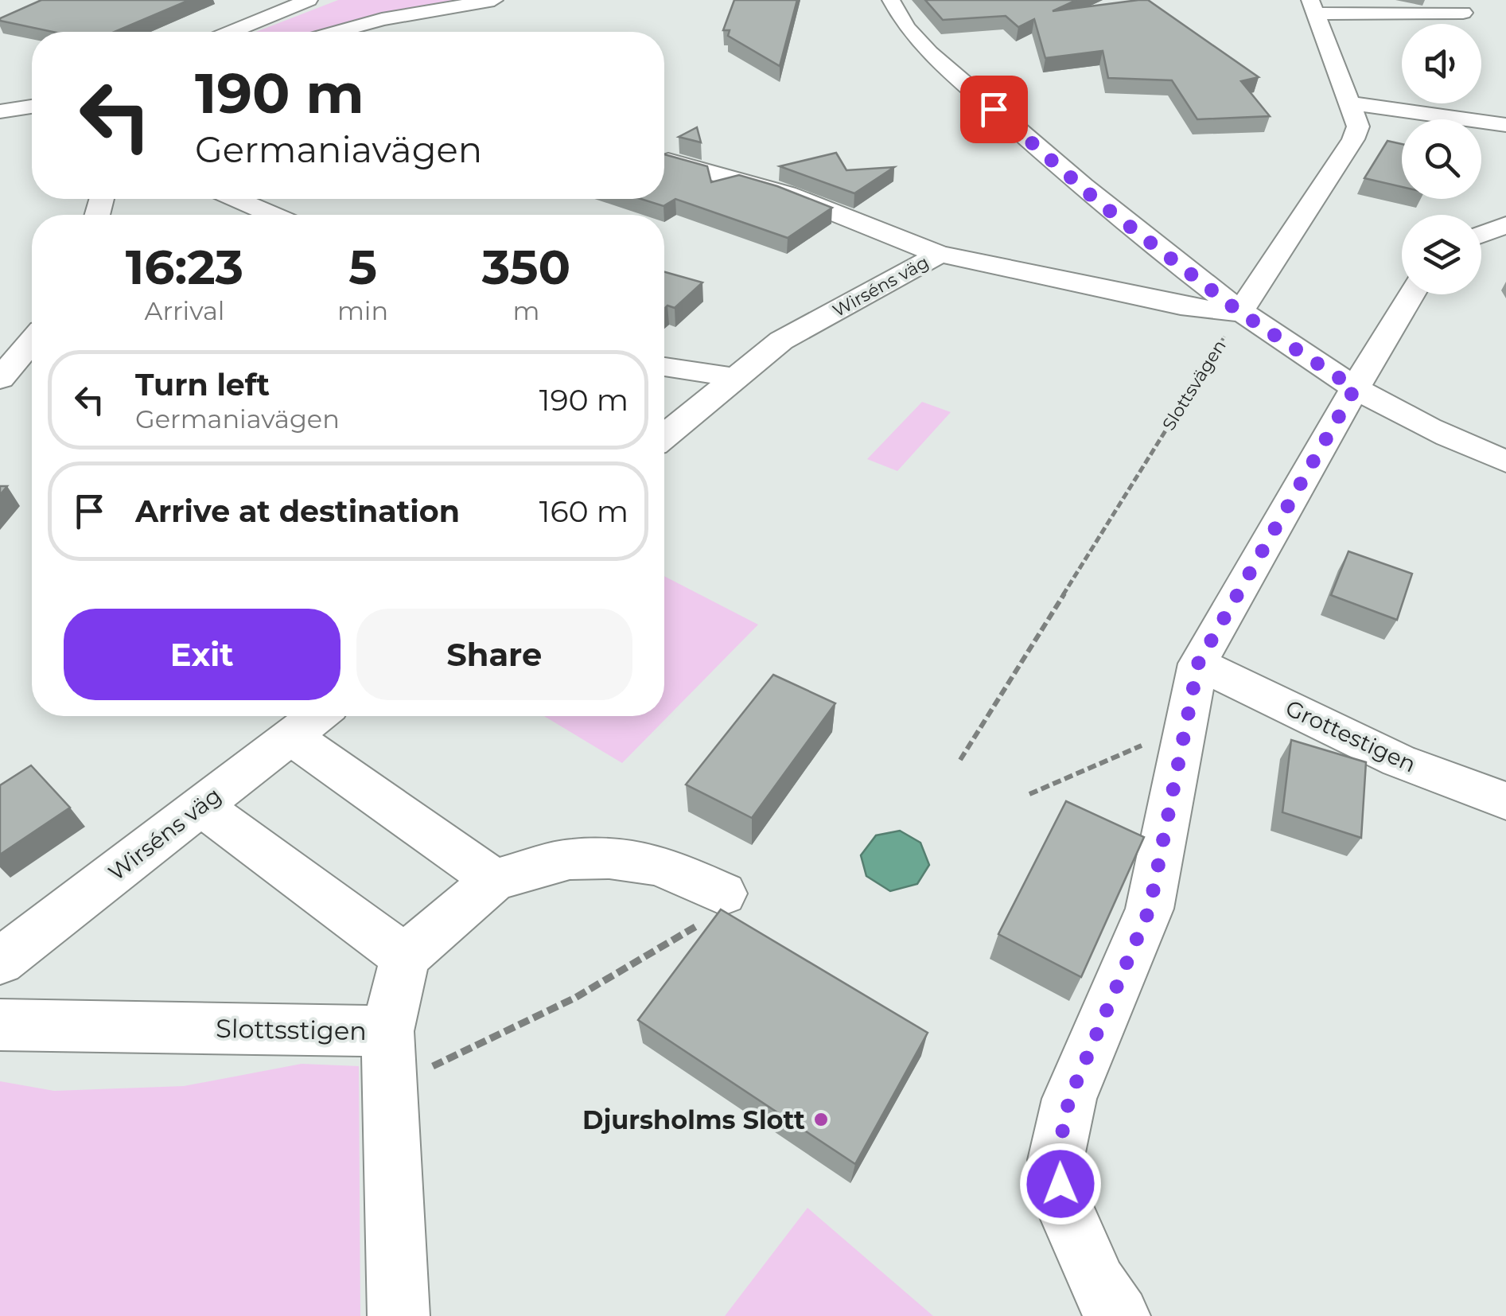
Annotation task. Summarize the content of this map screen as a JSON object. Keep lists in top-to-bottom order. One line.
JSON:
{"streets":{"street":["Wirséns väg","Grottestigen","Slottsstigen"],"path":["Slottsvägen"]},"crossings":[["Wirséns väg","Slottsvägen"]],"places":["Djursholms Slott"],"page":{"turn":["190 m","Germaniavägen"],"eta":["16:23","Arrival","5","min","350","m"],"list":[{"name":"Turn left","note":"Germaniavägen","value":"190 m"},{"name":"Arrive at destination","value":"160 m"}],"buttons":["Exit","Share"]}}
